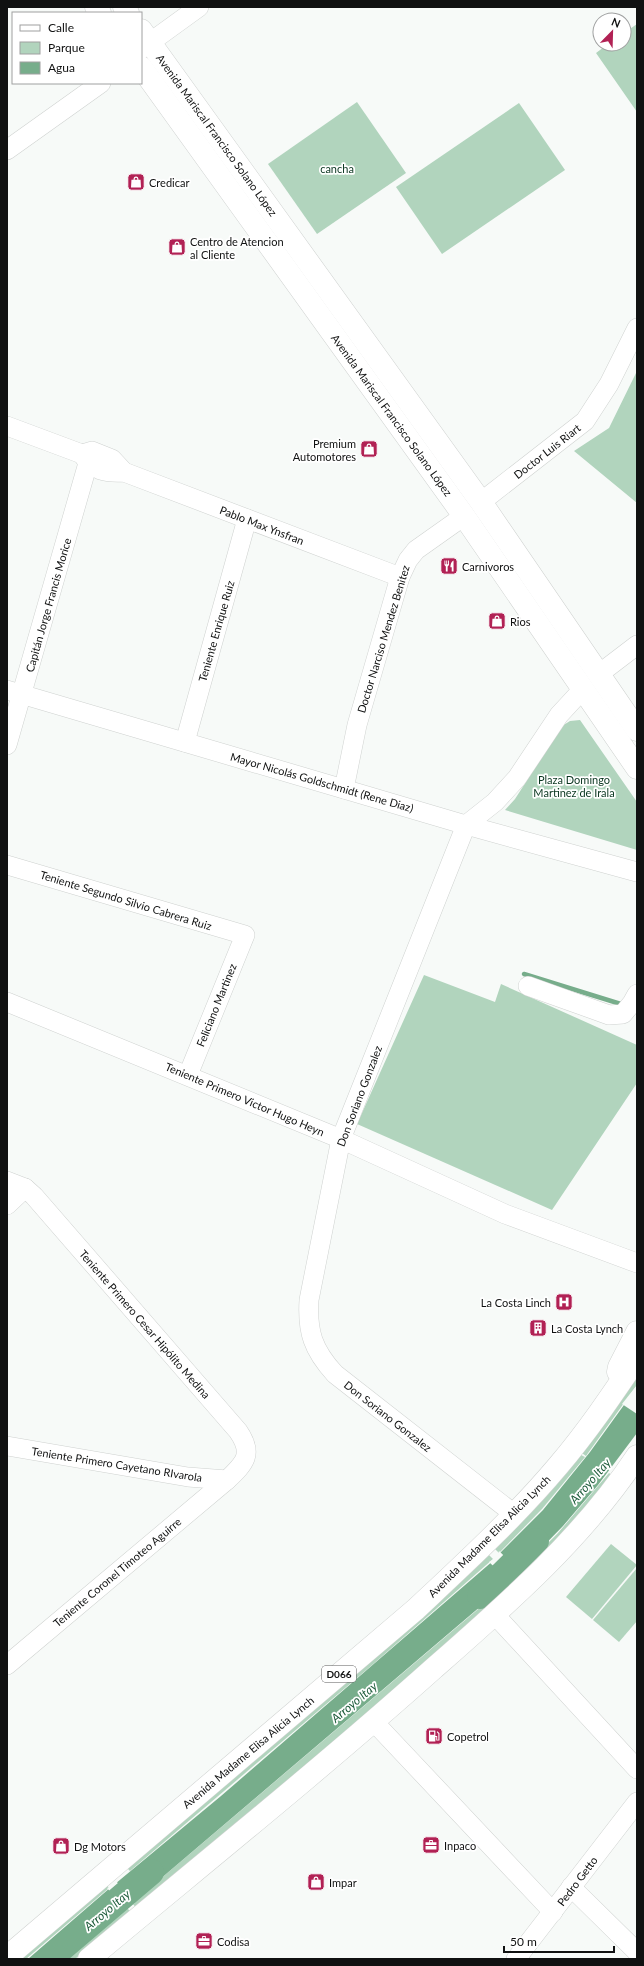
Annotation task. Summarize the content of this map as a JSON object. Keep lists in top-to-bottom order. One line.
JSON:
{"streets":{"highway":["Avenida Mariscal Francisco Solano López","Avenida Madame Elisa Alicia Lynch","D066"],"street":["Doctor Luis Riart","Pablo Max Ynsfran","Capitán Jorge Francis Morice","Teniente Enrique Ruiz","Doctor Narciso Mendez Benitez","Mayor Nicolás Goldschmidt (Rene Diaz)","Teniente Segundo Silvio Cabrera Ruiz","Feliciano Martinez","Don Soriano Gonzalez","Teniente Primero Victor Hugo Heyn","Teniente Primero Cesar Hipólito Medina","Teniente Primero Cayetano RIvarola","Teniente Coronel Timoteo Aguirre","Pedro Getto"]},"crossings":[["Avenida Mariscal Francisco Solano López","Doctor Luis Riart"],["Avenida Mariscal Francisco Solano López","Doctor Narciso Mendez Benitez"],["Avenida Mariscal Francisco Solano López","Don Soriano Gonzalez"],["Pablo Max Ynsfran","Capitán Jorge Francis Morice"],["Pablo Max Ynsfran","Teniente Enrique Ruiz"],["Pablo Max Ynsfran","Doctor Narciso Mendez Benitez"],["Capitán Jorge Francis Morice","Mayor Nicolás Goldschmidt (Rene Diaz)"],["Teniente Enrique Ruiz","Mayor Nicolás Goldschmidt (Rene Diaz)"],["Doctor Narciso Mendez Benitez","Mayor Nicolás Goldschmidt (Rene Diaz)"],["Mayor Nicolás Goldschmidt (Rene Diaz)","Don Soriano Gonzalez"],["Teniente Segundo Silvio Cabrera Ruiz","Feliciano Martinez"],["Feliciano Martinez","Teniente Primero Victor Hugo Heyn"],["Don Soriano Gonzalez","Teniente Primero Victor Hugo Heyn"],["Don Soriano Gonzalez","Avenida Madame Elisa Alicia Lynch"],["Teniente Primero Cesar Hipólito Medina","Teniente Primero Cayetano RIvarola"],["Teniente Primero Cesar Hipólito Medina","Teniente Coronel Timoteo Aguirre"],["Teniente Primero Cayetano RIvarola","Teniente Coronel Timoteo Aguirre"]],"water":["Arroyo Itay"],"parks":["cancha","Plaza Domingo Martinez de Irala"],"places":{"shop":["Credicar","Centro de Atencion al Cliente","Premium Automotores","Rios","Dg Motors","Impar"],"restaurant":["Carnivoros"],"hospital":["La Costa Linch"],"building":["La Costa Lynch"],"fuel station":["Copetrol"],"office":["Inpaco","Codisa"]},"legend":["Calle","Parque","Agua"],"scale_bar":"50 m","north":"top right"}
